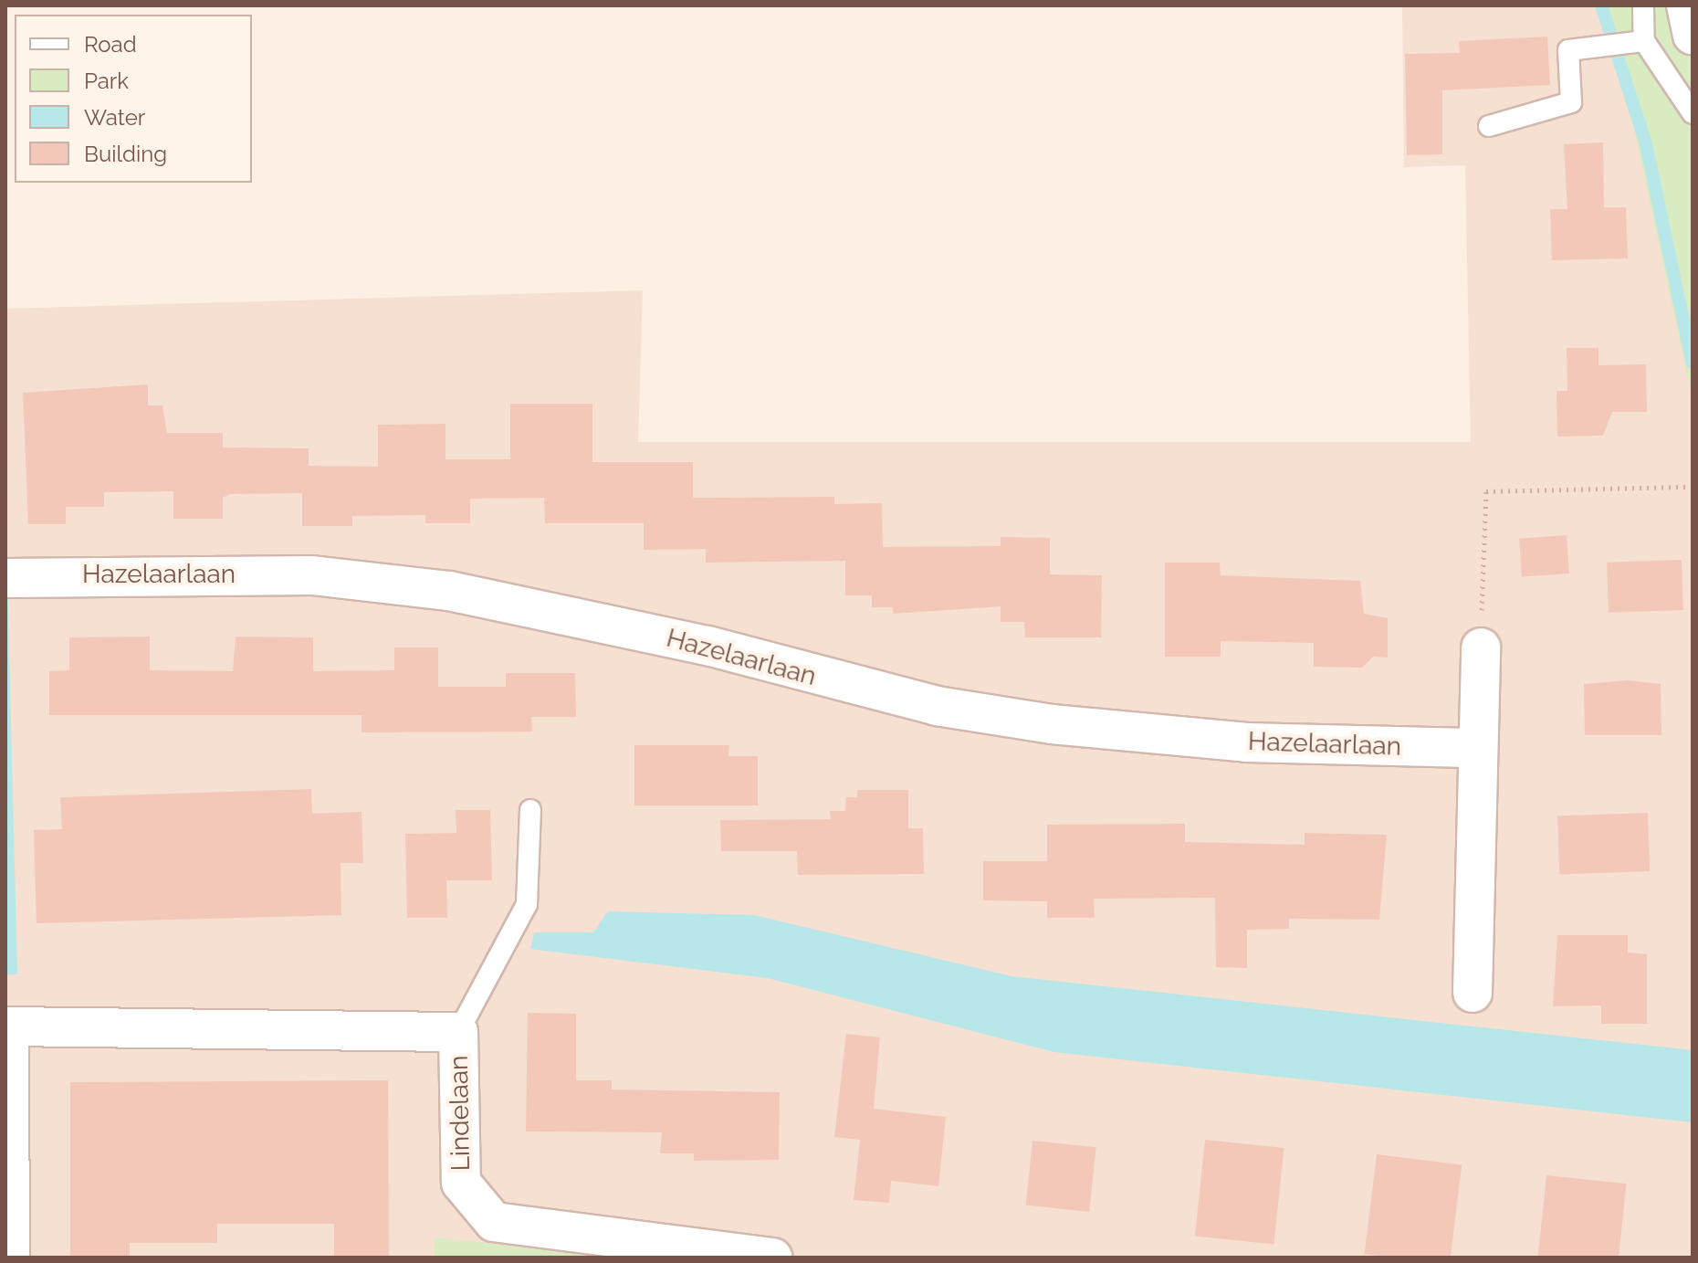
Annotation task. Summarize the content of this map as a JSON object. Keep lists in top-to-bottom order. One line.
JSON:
{"streets":{"street":["Hazelaarlaan","Lindelaan"]},"legend":["Road","Park","Water","Building"]}
